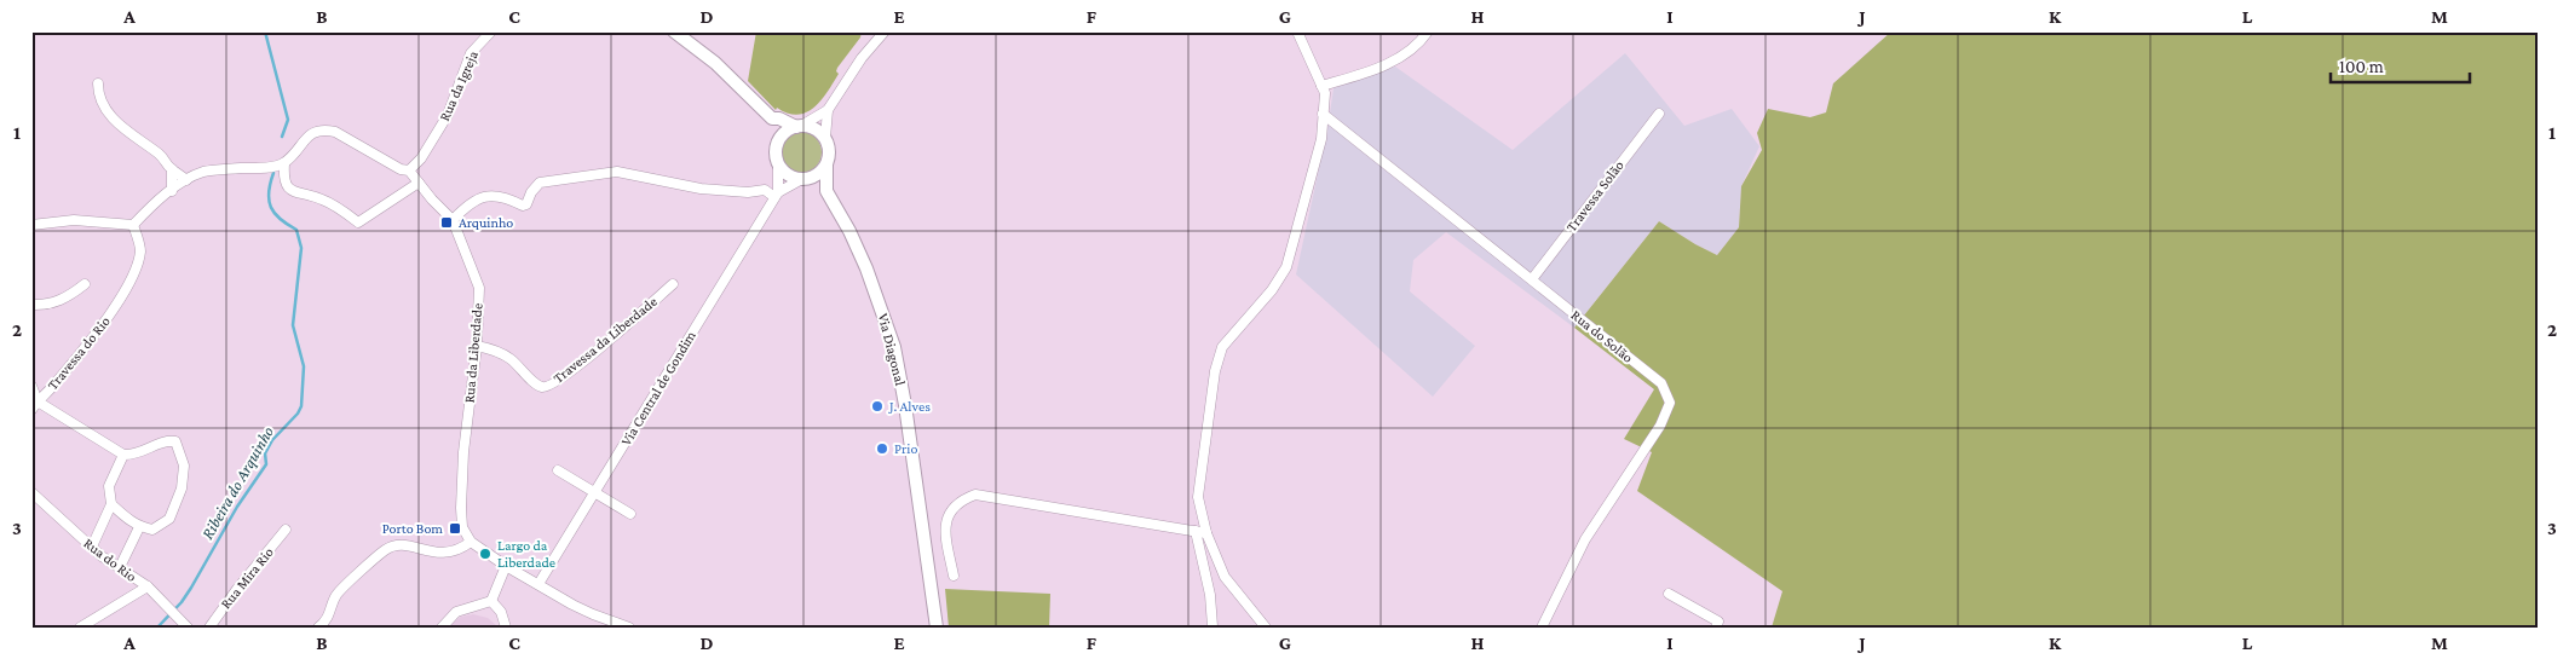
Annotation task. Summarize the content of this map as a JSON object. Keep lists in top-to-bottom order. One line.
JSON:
{"streets":{"main road":["Via Diagonal"],"street":["Rua da Igreja","Travessa Solão","Rua do Solão","Travessa da Liberdade","Travessa do Rio","Rua da Liberdade","Via Central de Gondim","Rua do Rio","Rua Mira Rio"]},"crossings":[["Rua da Igreja","Rua da Liberdade"],["Travessa Solão","Rua do Solão"],["Travessa da Liberdade","Rua da Liberdade"]],"water":["Ribeira do Arquinho"],"places":{"transit":["Arquinho","Porto Bom"],"other":["J. Alves","Prio","Largo da Liberdade"]},"scale_bar":"100 m","grid":{"columns":["A","B","C","D","E","F","G","H","I","J","K","L","M"],"rows":["1","2","3"]}}
